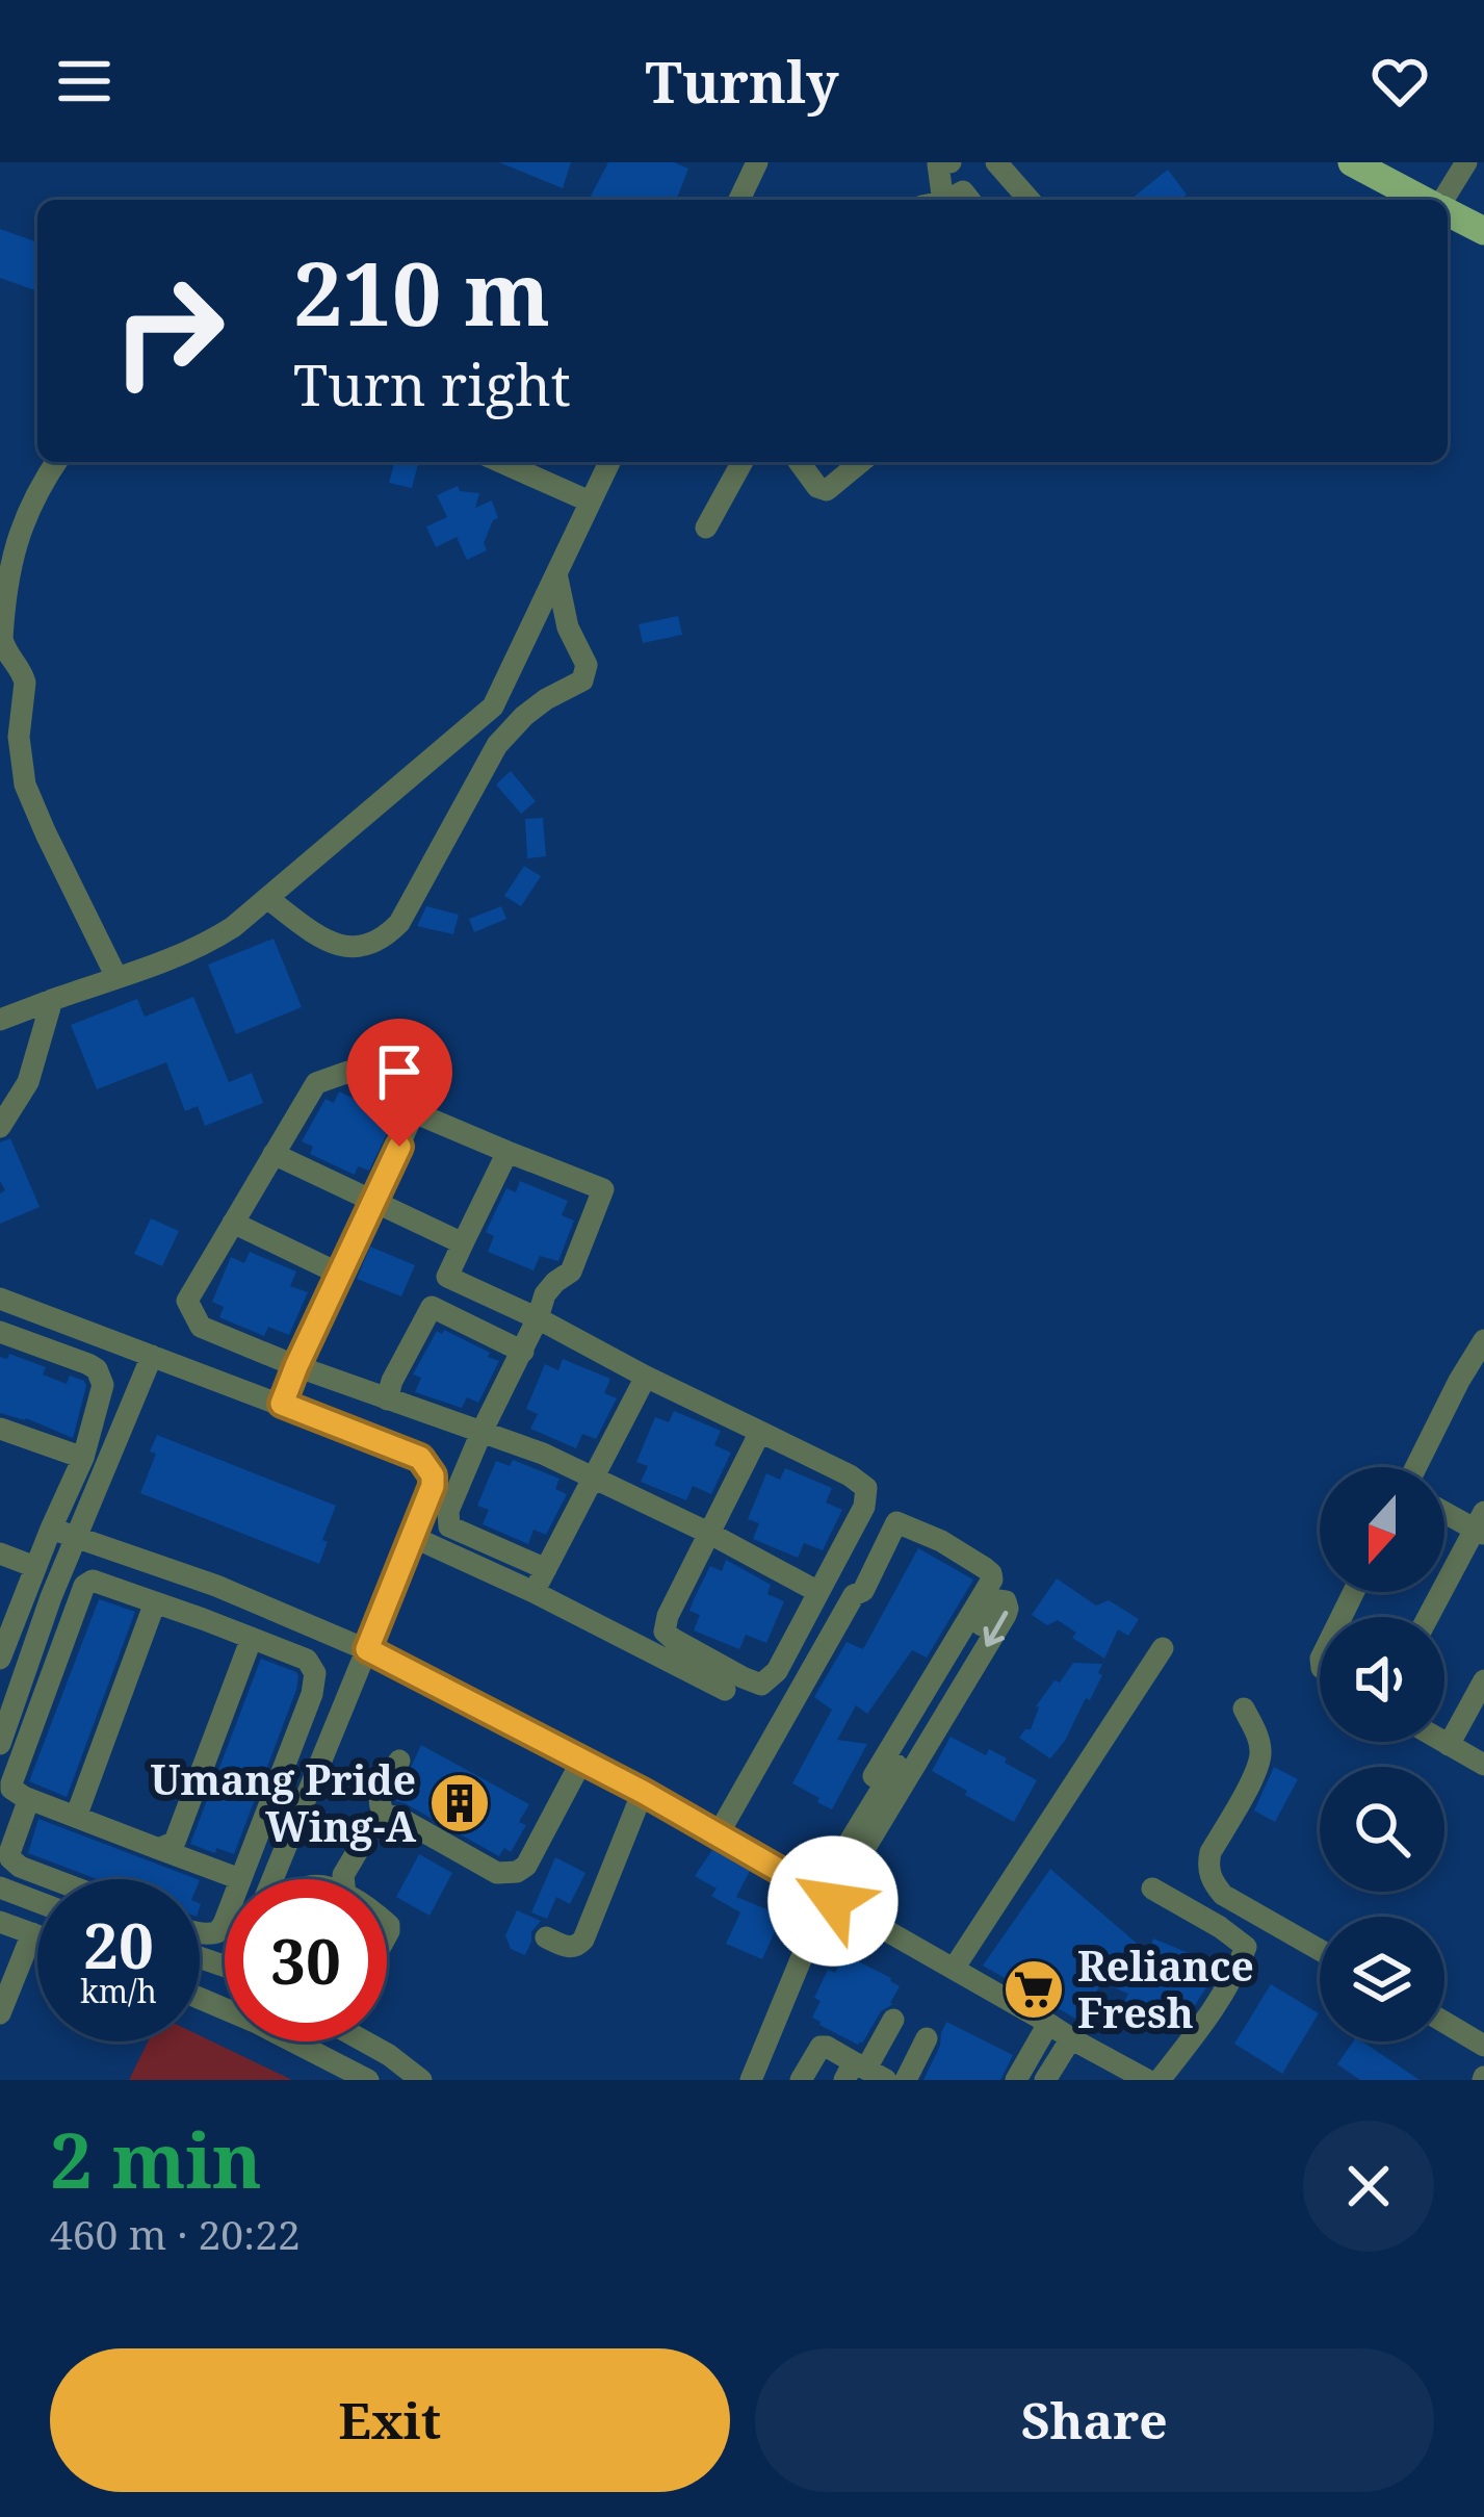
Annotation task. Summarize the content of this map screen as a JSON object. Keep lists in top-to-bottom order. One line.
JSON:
{"places":{"building":["Umang Pride Wing-A"],"supermarket":["Reliance Fresh"]},"north":"bottom","page":{"header":"Turnly","turn":["210 m","Turn right"],"speed":"20 km/h","limit":"30","heading":["2 min","460 m · 20:22"],"buttons":["Exit","Share"]}}
